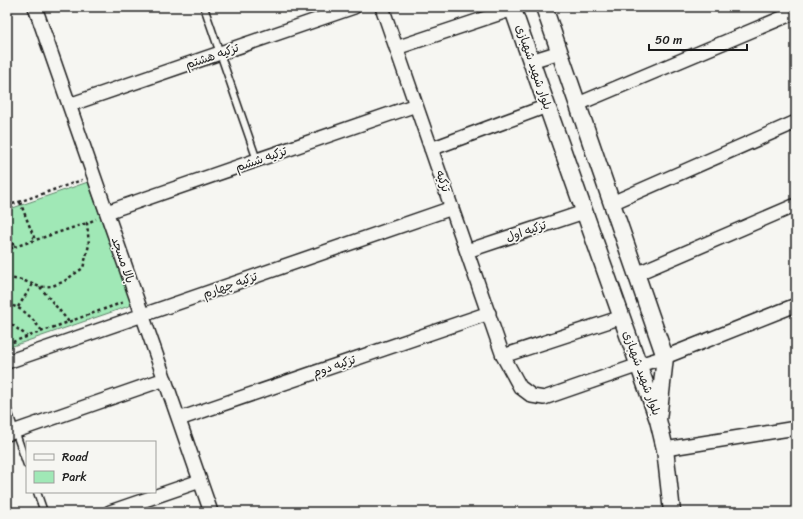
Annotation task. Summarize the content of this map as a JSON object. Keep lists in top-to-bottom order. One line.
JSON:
{"streets":{"street":["تزکیه هشتم","بلوار شهید شهبازی","تزکیه ششم","تزکیه","تزکیه اول","بالا مسجد","تزکیه چهارم","تزکیه دوم"]},"crossings":[["تزکیه هشتم","بالا مسجد"],["بلوار شهید شهبازی","تزکیه"],["بلوار شهید شهبازی","تزکیه اول"],["تزکیه ششم","تزکیه"],["تزکیه ششم","بالا مسجد"],["تزکیه","تزکیه اول"],["تزکیه","تزکیه چهارم"],["تزکیه","تزکیه دوم"],["بالا مسجد","تزکیه چهارم"],["بالا مسجد","تزکیه دوم"]],"legend":["Road","Park"],"scale_bar":"50 m"}
